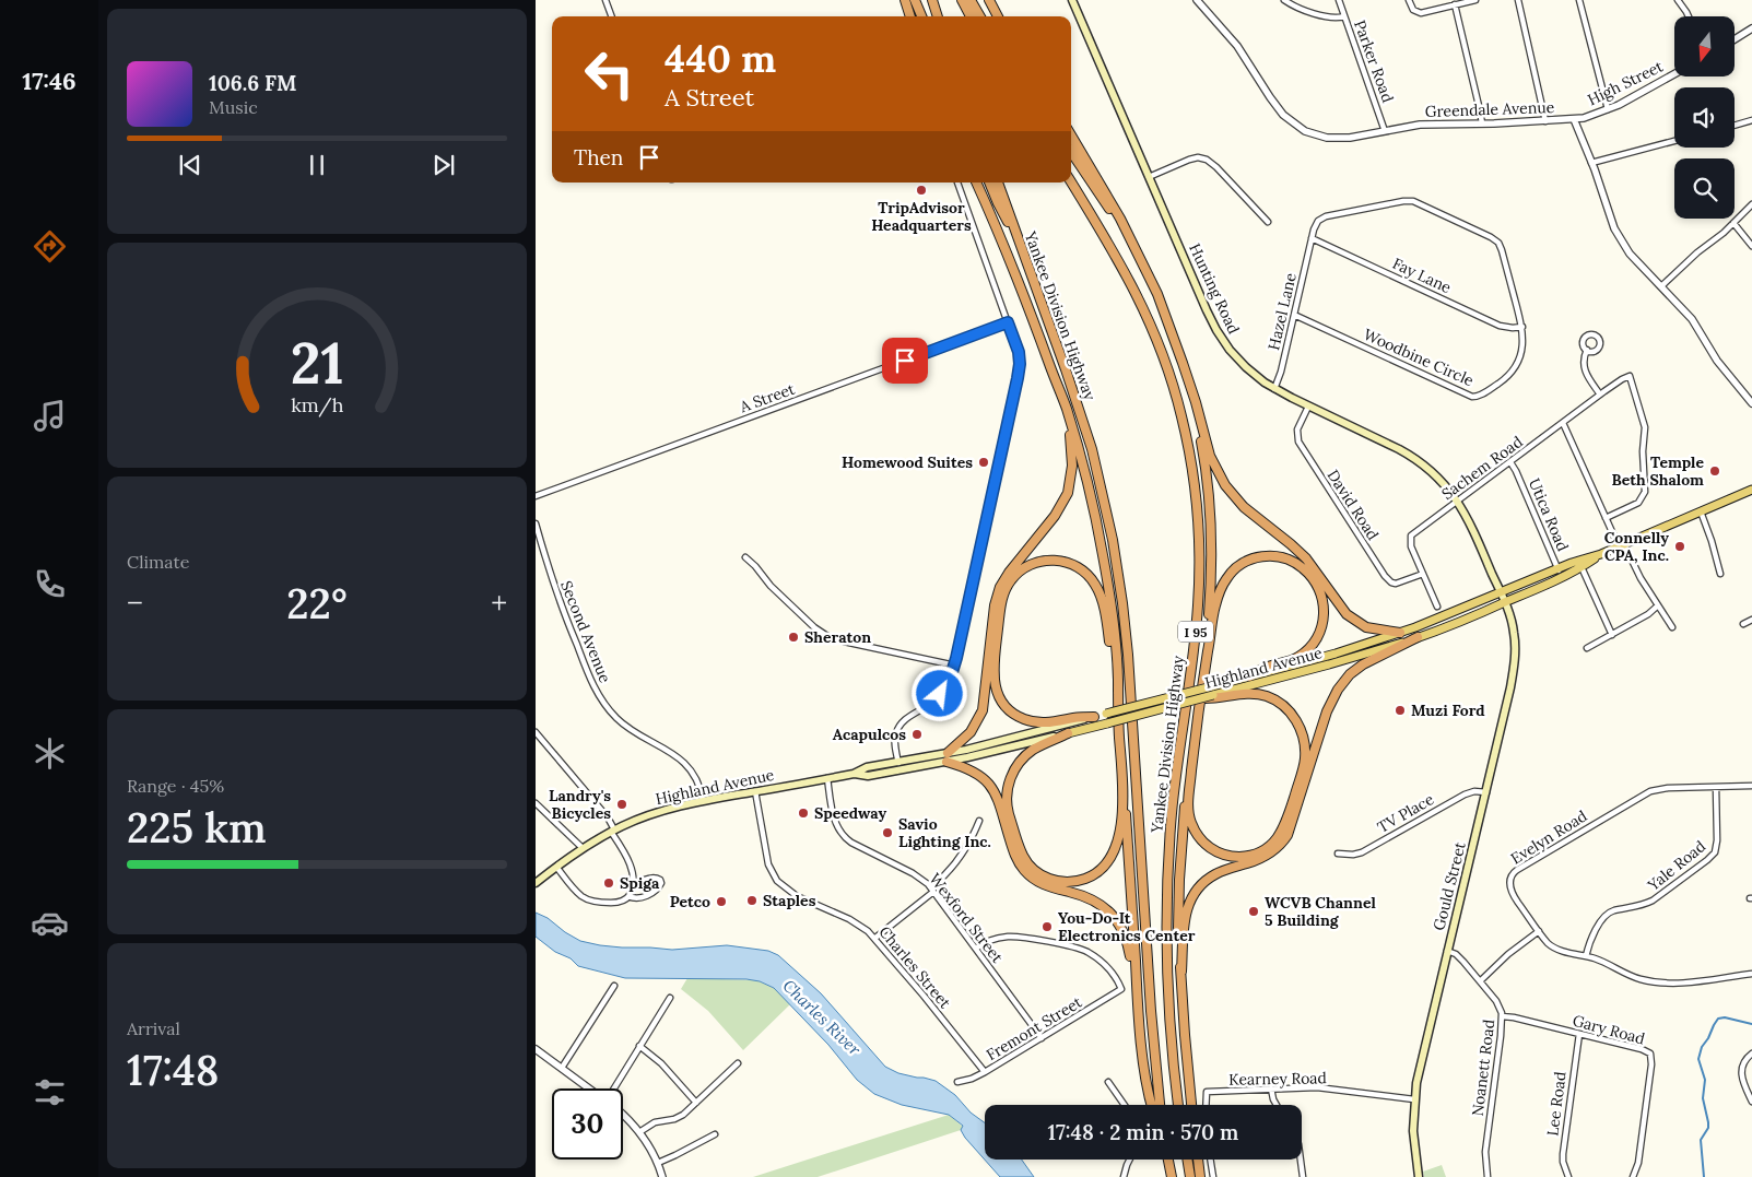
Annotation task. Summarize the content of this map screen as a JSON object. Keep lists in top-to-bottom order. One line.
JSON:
{"streets":{"highway":["Yankee Division Highway","I 95"],"main road":["Hunting Road","Highland Avenue","Gould Street"],"street":["Parker Road","High Street","Greendale Avenue","Fay Lane","Hazel Lane","Woodbine Circle","A Street","Sachem Road","David Road","Utica Road","Second Avenue","TV Place","Evelyn Road","Yale Road","Wexford Street","Charles Street","Fremont Street","Gary Road","Noanett Road","Kearney Road","Lee Road"]},"crossings":[["Parker Road","Greendale Avenue"],["High Street","Greendale Avenue"],["Fay Lane","Hazel Lane"],["Fay Lane","Woodbine Circle"],["Hunting Road","Hazel Lane"],["Hunting Road","Sachem Road"],["Hunting Road","David Road"],["Hunting Road","Highland Avenue"],["Hunting Road","Gould Street"],["Hazel Lane","Woodbine Circle"],["Sachem Road","David Road"],["Sachem Road","Utica Road"],["Utica Road","Highland Avenue"],["Second Avenue","Highland Avenue"],["Highland Avenue","Gould Street"],["Highland Avenue","Wexford Street"],["Highland Avenue","Charles Street"],["TV Place","Gould Street"],["Evelyn Road","Yale Road"],["Gould Street","Noanett Road"],["Gould Street","Kearney Road"],["Wexford Street","Fremont Street"],["Charles Street","Fremont Street"],["Gary Road","Noanett Road"],["Gary Road","Lee Road"]],"water":["Charles River"],"places":["TripAdvisor Headquarters","Homewood Suites","Temple Beth Shalom","Connelly CPA, Inc.","Sheraton","Muzi Ford","Acapulcos","Landry's Bicycles","Speedway","Savio Lighting Inc.","Spiga","Staples","Petco","WCVB Channel 5 Building","You-Do-It Electronics Center"],"north":"bottom","page":{"tabs":"17:46","turn":["440 m","A Street"],"song":["106.6 FM","Music"],"then":"Then","tile":["Climate",["Range · 45%","225 km"],["Arrival","17:48"]],"heat":["−","22°","+"],"limit":"30","trip":"17:48 · 2 min · 570 m","gauge":["21","km/h"]}}
